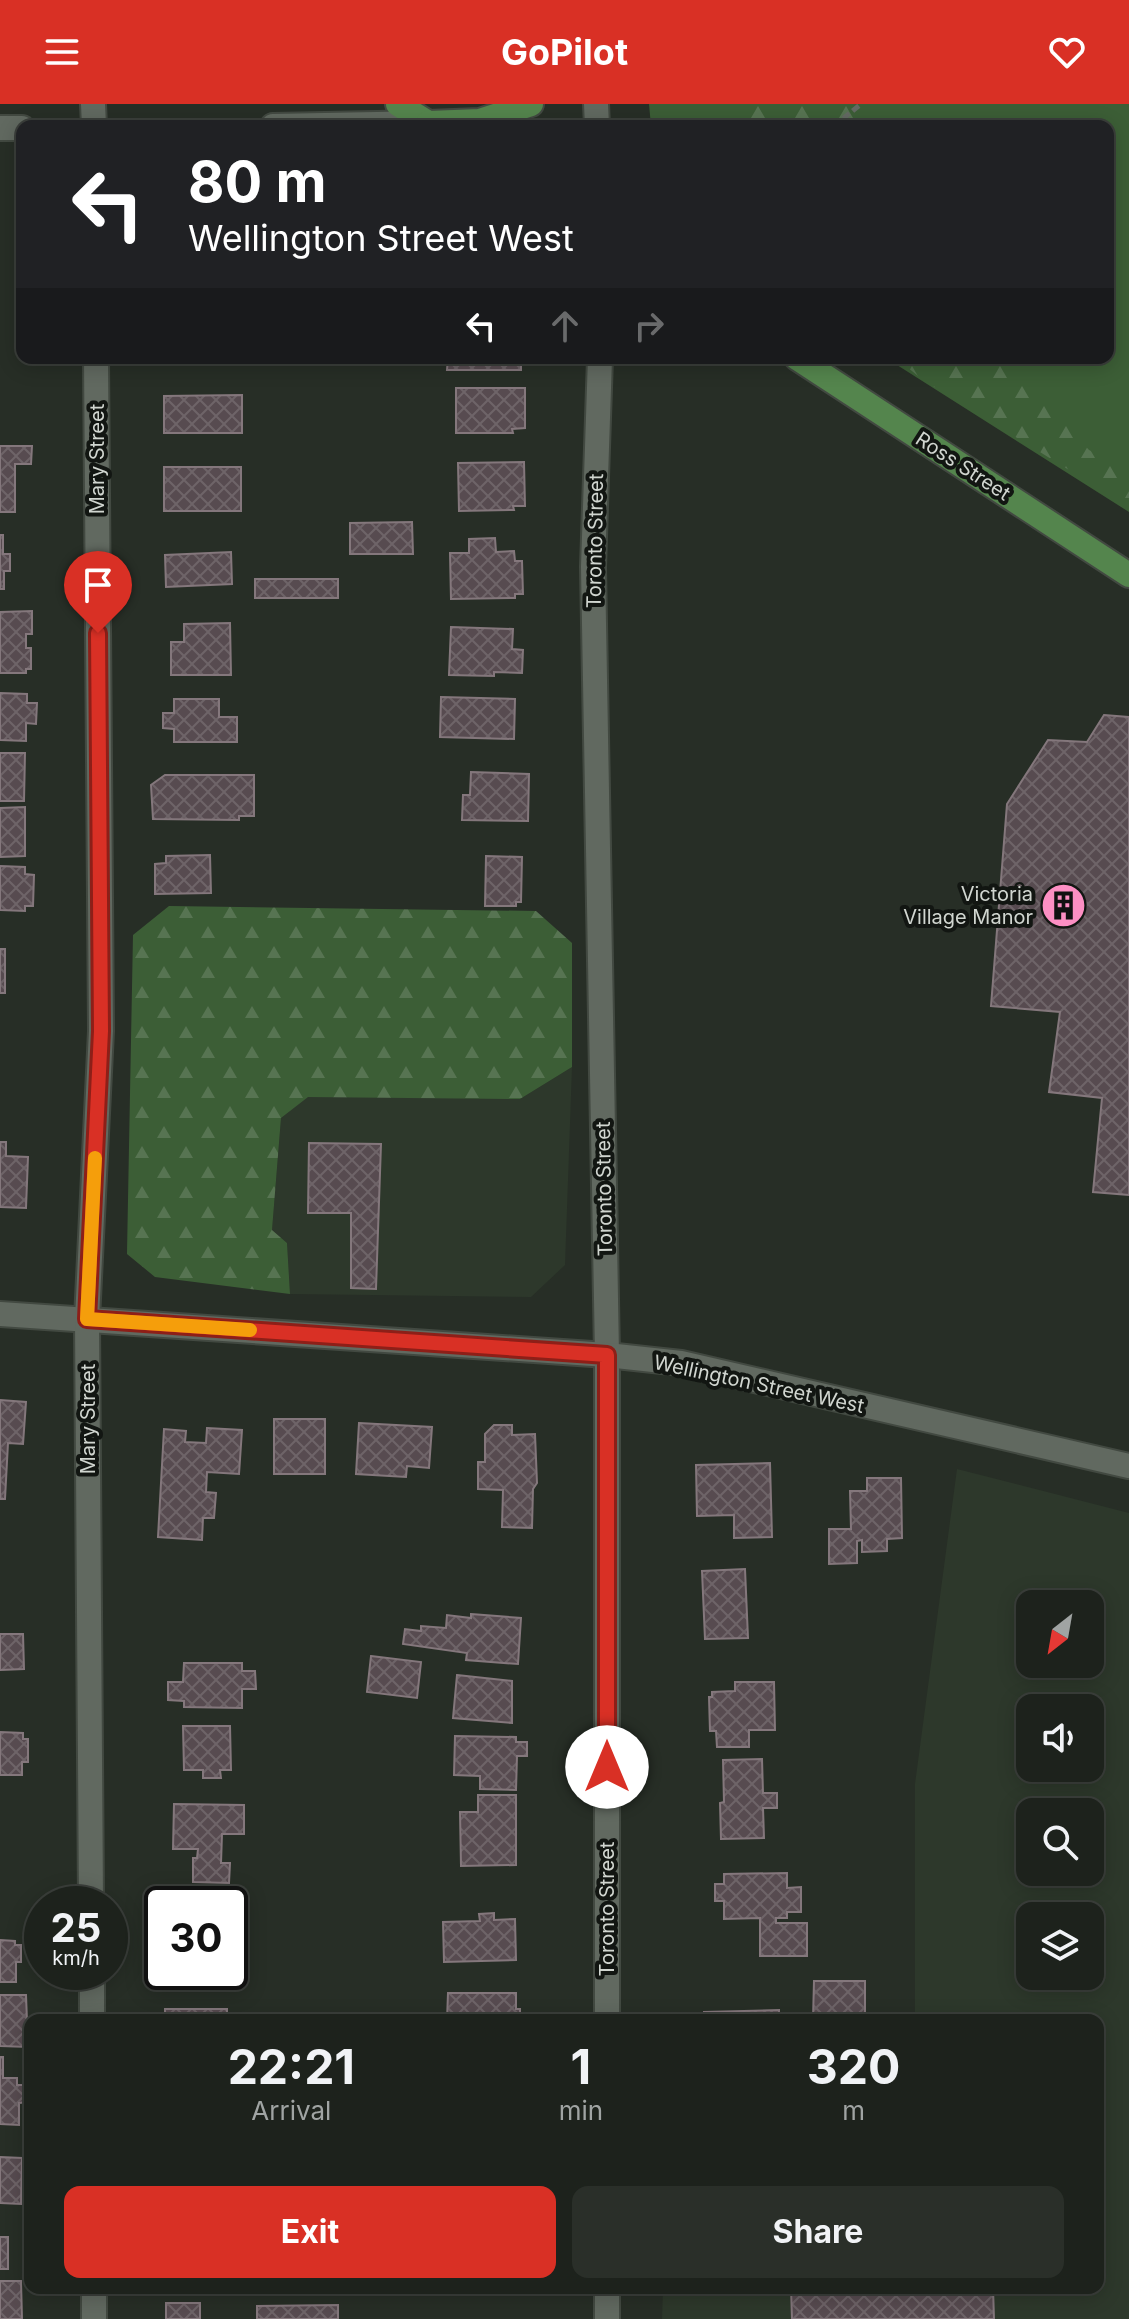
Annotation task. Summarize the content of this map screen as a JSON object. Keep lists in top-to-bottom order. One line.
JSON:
{"streets":{"main road":["Ross Street"],"street":["Mary Street","Toronto Street","Wellington Street West"]},"crossings":[["Mary Street","Wellington Street West"],["Toronto Street","Wellington Street West"]],"places":{"building":["Victoria Village Manor"]},"north":"bottom left","page":{"header":"GoPilot","turn":["80 m","Wellington Street West"],"speed":"25 km/h","limit":"30","eta":["22:21","Arrival","1","min","320","m"],"buttons":["Exit","Share"]}}
